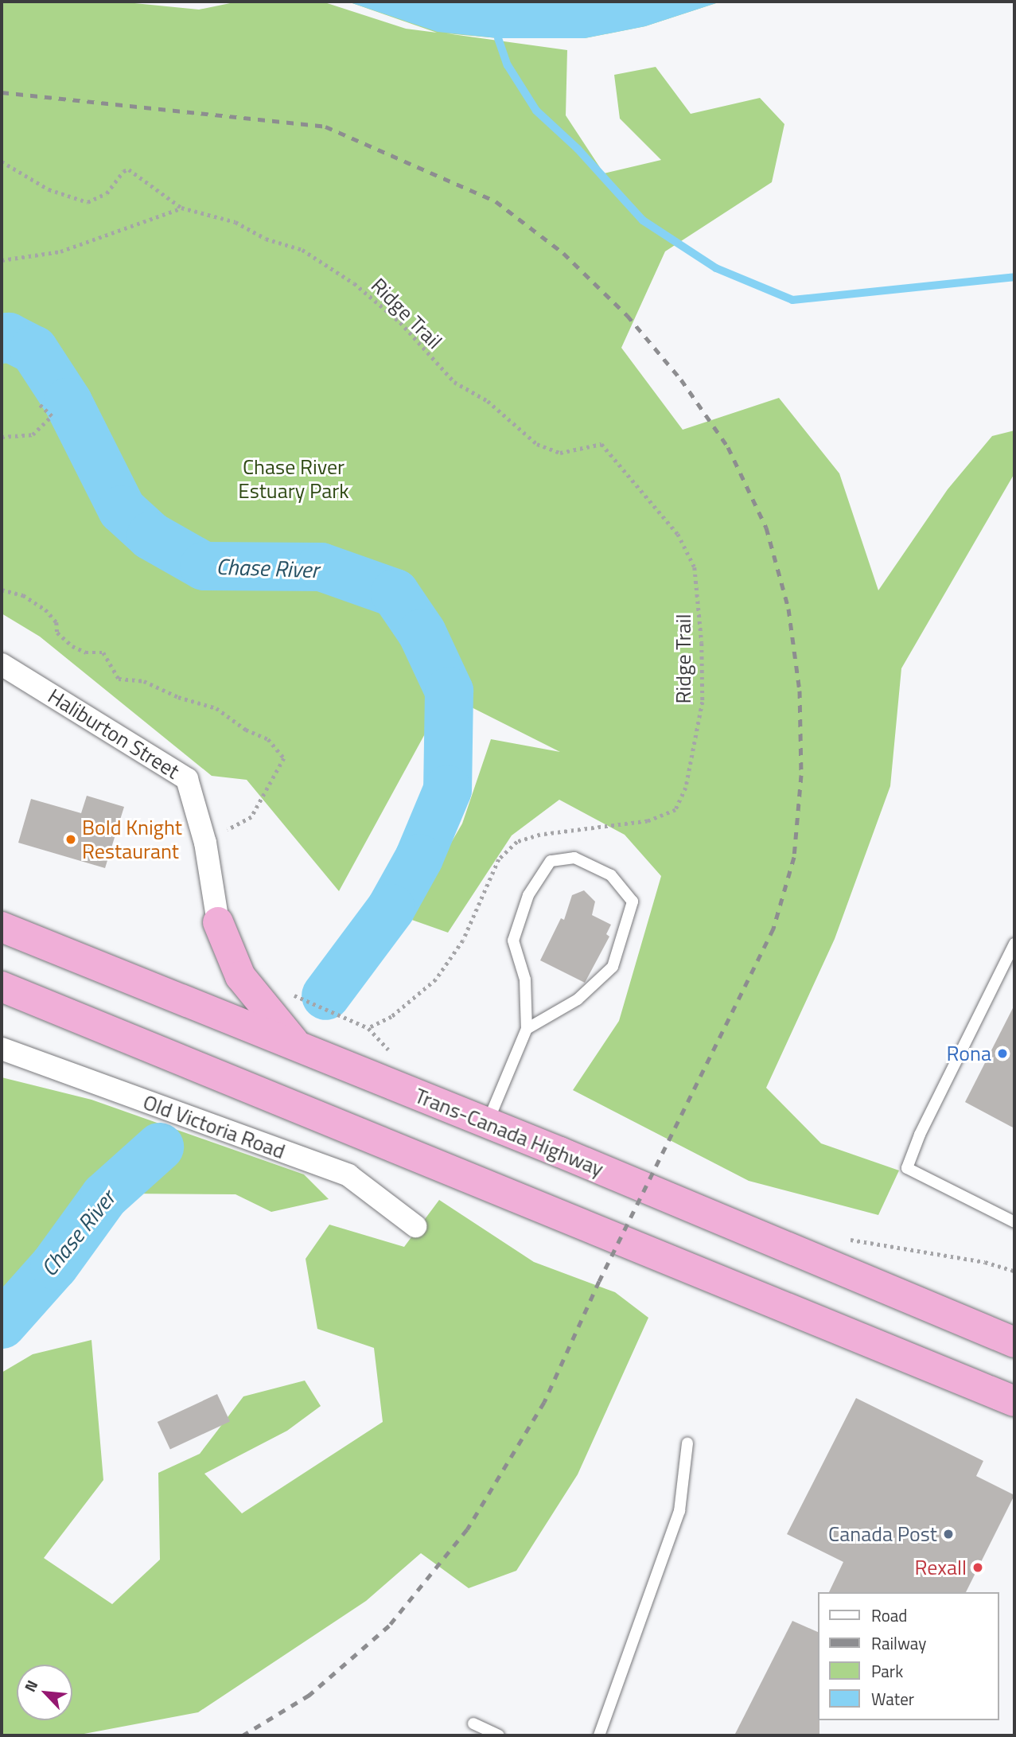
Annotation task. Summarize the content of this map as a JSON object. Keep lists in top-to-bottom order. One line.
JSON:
{"streets":{"highway":["Trans-Canada Highway"],"street":["Haliburton Street","Old Victoria Road"],"path":["Ridge Trail"]},"water":["Chase River"],"parks":["Chase River Estuary Park"],"places":["Bold Knight Restaurant","Rona","Canada Post","Rexall"],"legend":["Road","Railway","Park","Water"],"north":"top left"}
